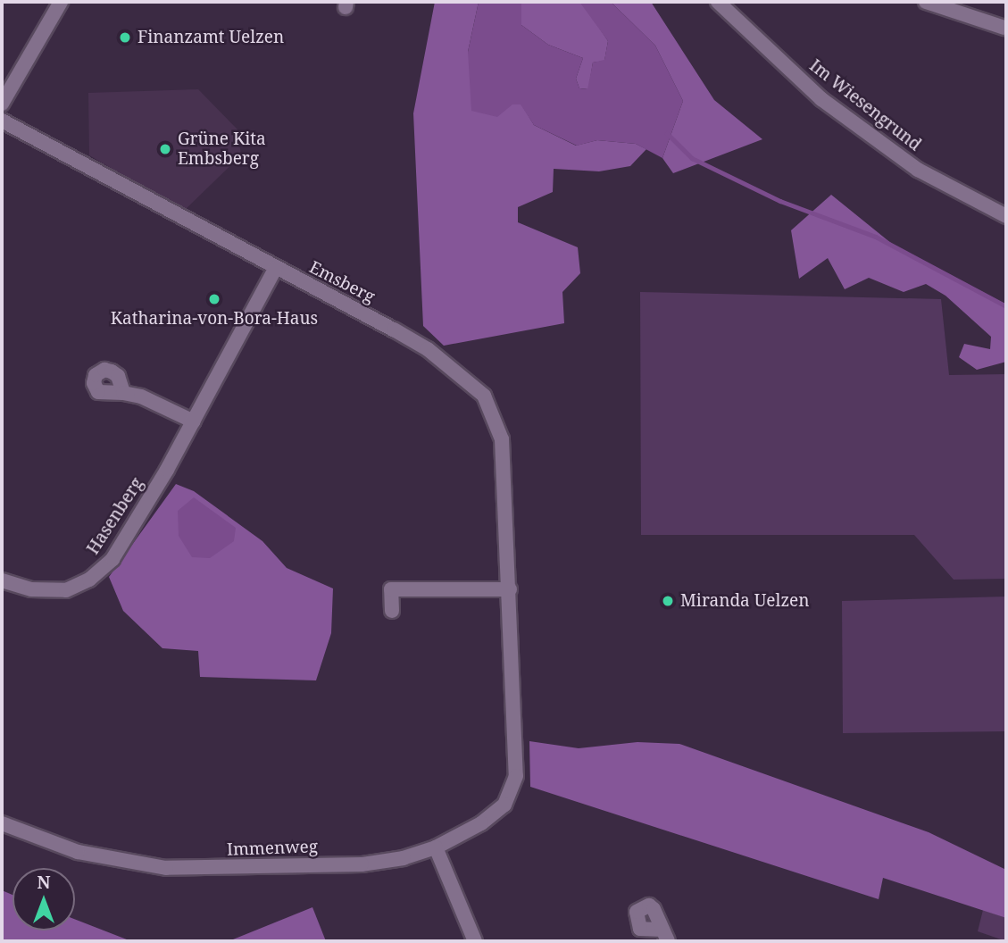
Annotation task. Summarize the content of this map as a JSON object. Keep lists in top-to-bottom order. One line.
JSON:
{"streets":{"street":["Im Wiesengrund","Emsberg","Hasenberg","Immenweg"]},"crossings":[["Emsberg","Hasenberg"],["Emsberg","Immenweg"]],"places":["Finanzamt Uelzen","Grüne Kita Embsberg","Katharina-von-Bora-Haus","Miranda Uelzen"],"north":"top"}
